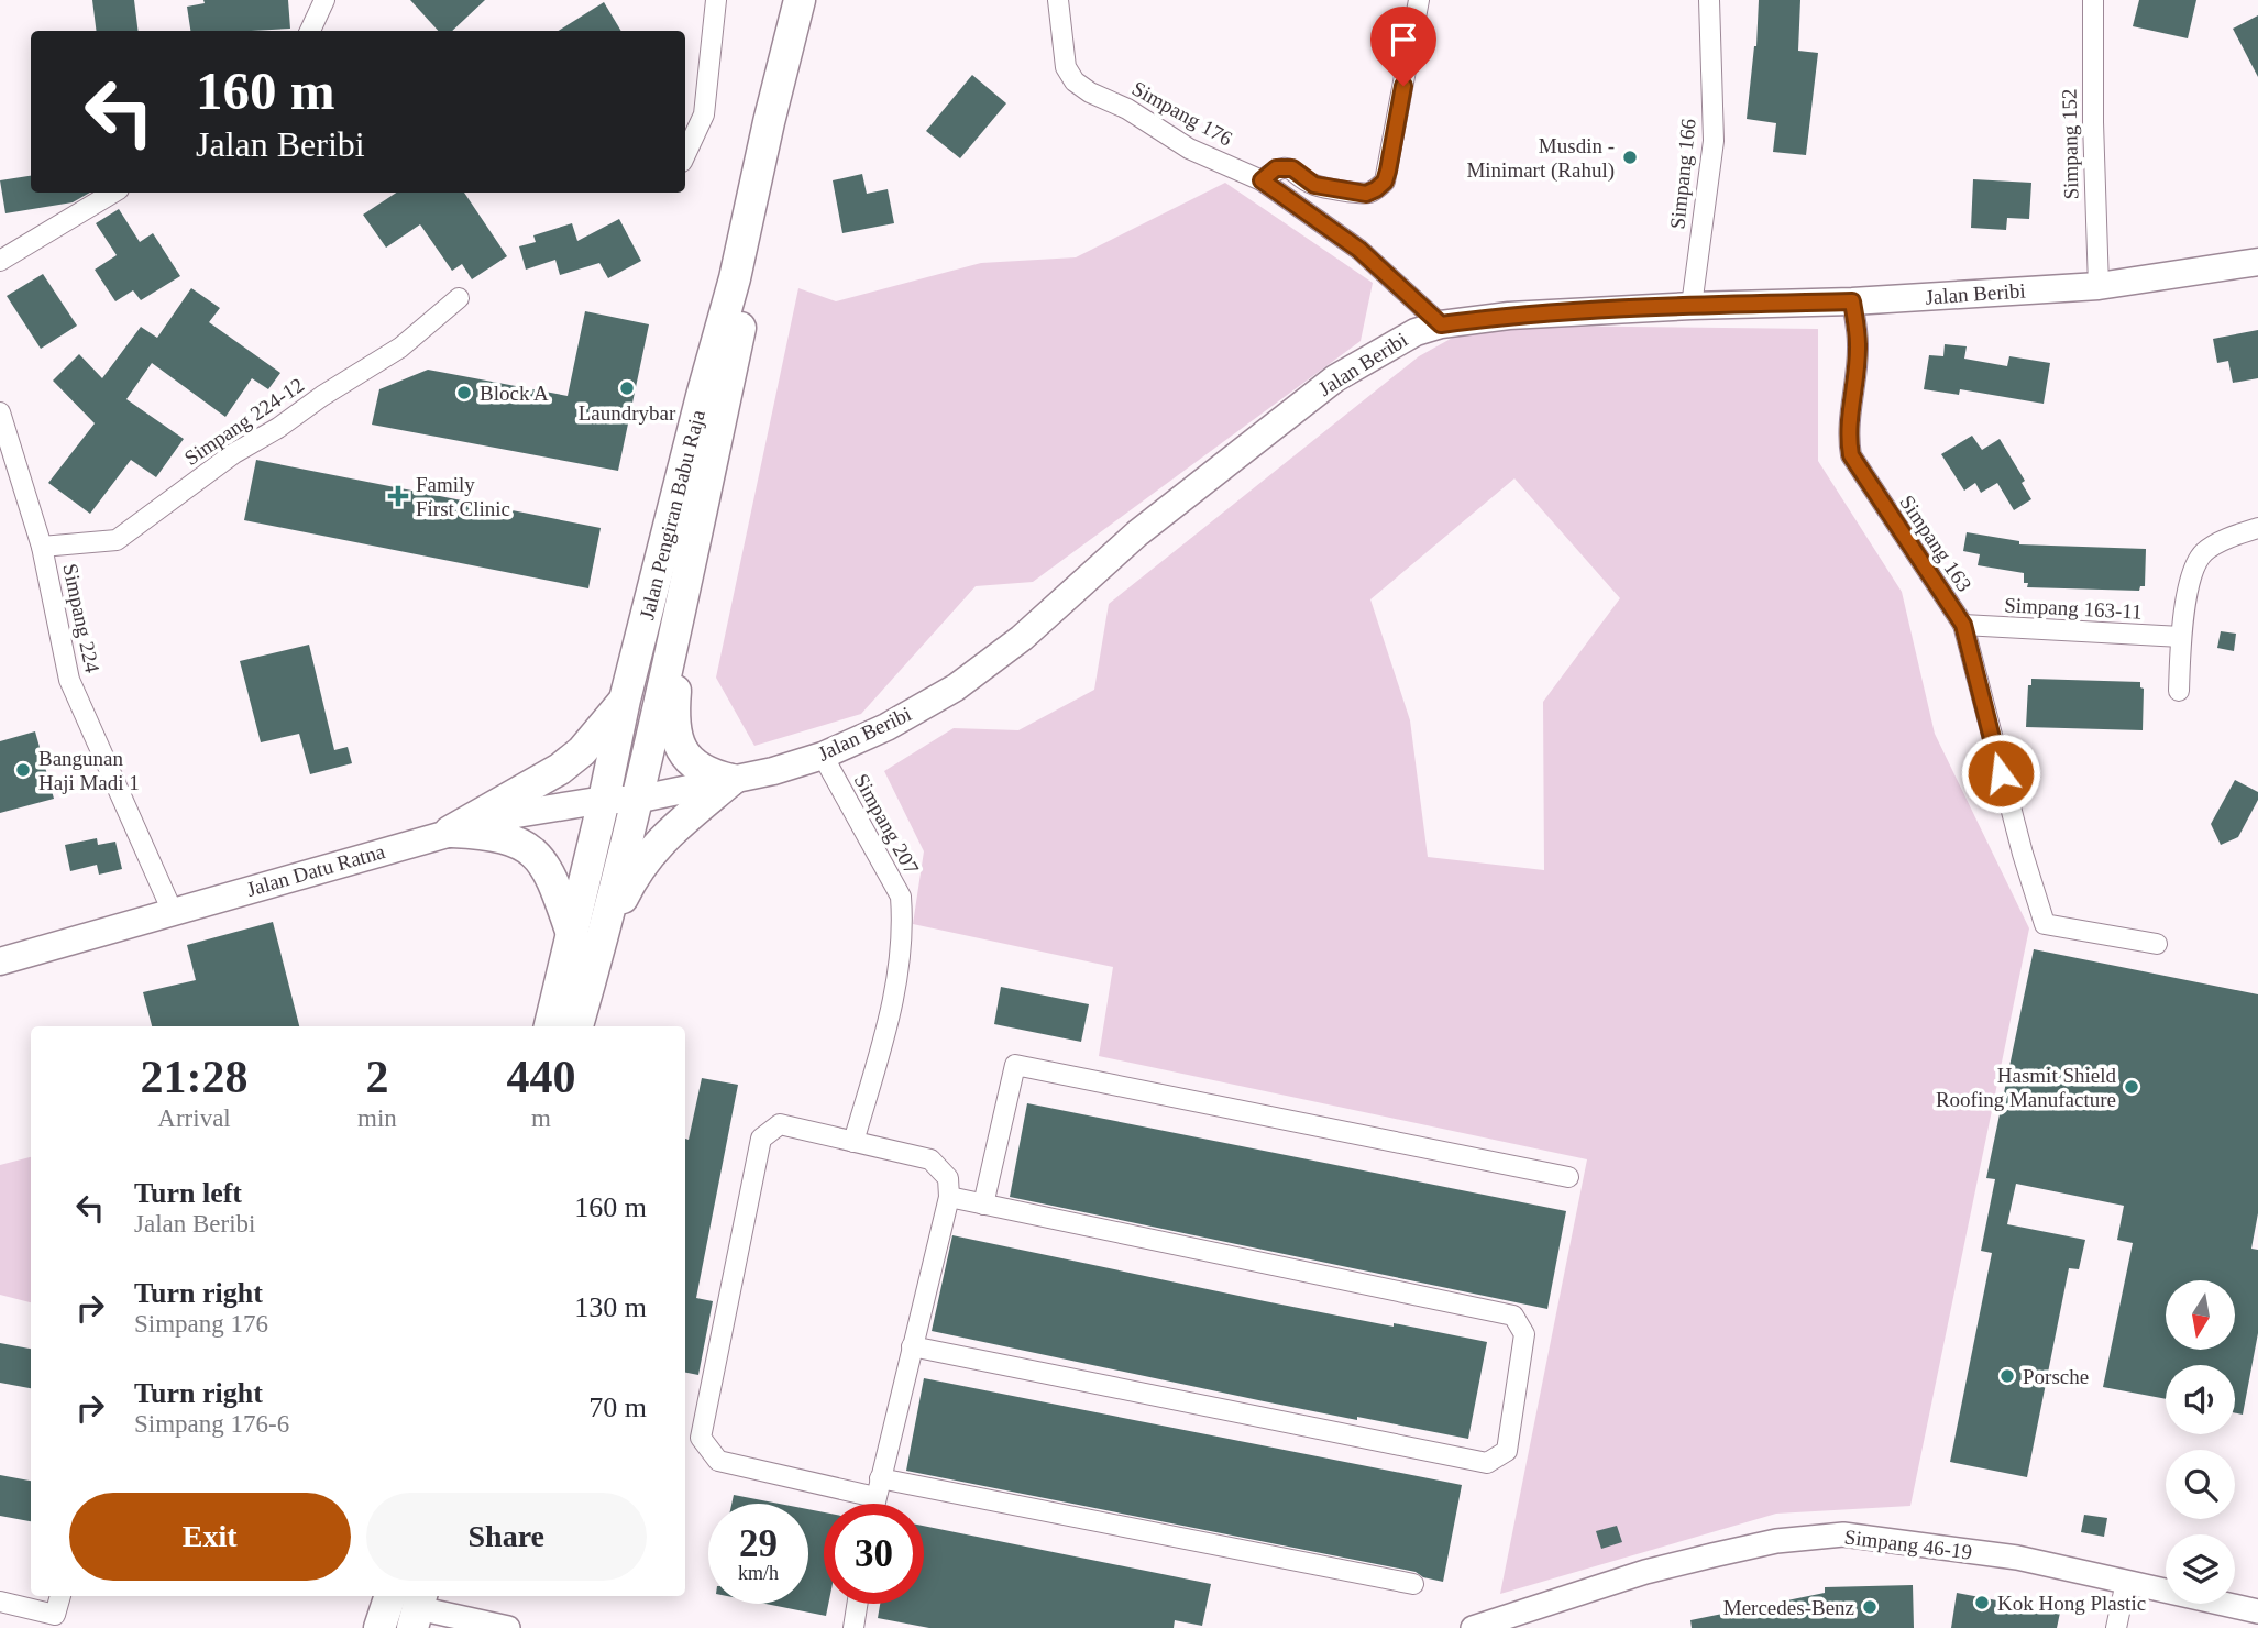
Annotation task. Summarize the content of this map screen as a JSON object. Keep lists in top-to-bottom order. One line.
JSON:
{"streets":{"main road":["Jalan Beribi","Jalan Pengiran Babu Raja","Jalan Datu Ratna"],"street":["Simpang 176","Simpang 152","Simpang 166","Simpang 224-12","Simpang 163","Simpang 163-11","Simpang 224","Simpang 207","Simpang 46-19"]},"crossings":[["Simpang 176","Jalan Beribi"],["Simpang 152","Jalan Beribi"],["Simpang 166","Jalan Beribi"],["Jalan Beribi","Jalan Pengiran Babu Raja"],["Jalan Beribi","Simpang 163"],["Jalan Beribi","Simpang 207"],["Jalan Beribi","Jalan Datu Ratna"],["Simpang 224-12","Simpang 224"],["Jalan Pengiran Babu Raja","Jalan Datu Ratna"],["Simpang 163","Simpang 163-11"],["Simpang 224","Jalan Datu Ratna"]],"places":{"other":["Musdin - Minimart (Rahul)","Laundrybar","Block A","Bangunan Haji Madi 1","Hasmit Shield Roofing Manufacture","Porsche","Kok Hong Plastic","Mercedes-Benz"],"health":["Family First Clinic"]},"north":"bottom","page":{"turn":["160 m","Jalan Beribi"],"eta":["21:28","Arrival","2","min","440","m"],"list":[{"name":"Turn left","note":"Jalan Beribi","value":"160 m"},{"name":"Turn right","note":"Simpang 176","value":"130 m"},{"name":"Turn right","note":"Simpang 176-6","value":"70 m"}],"buttons":["Exit","Share"],"speed":"29 km/h","limit":"30"}}
